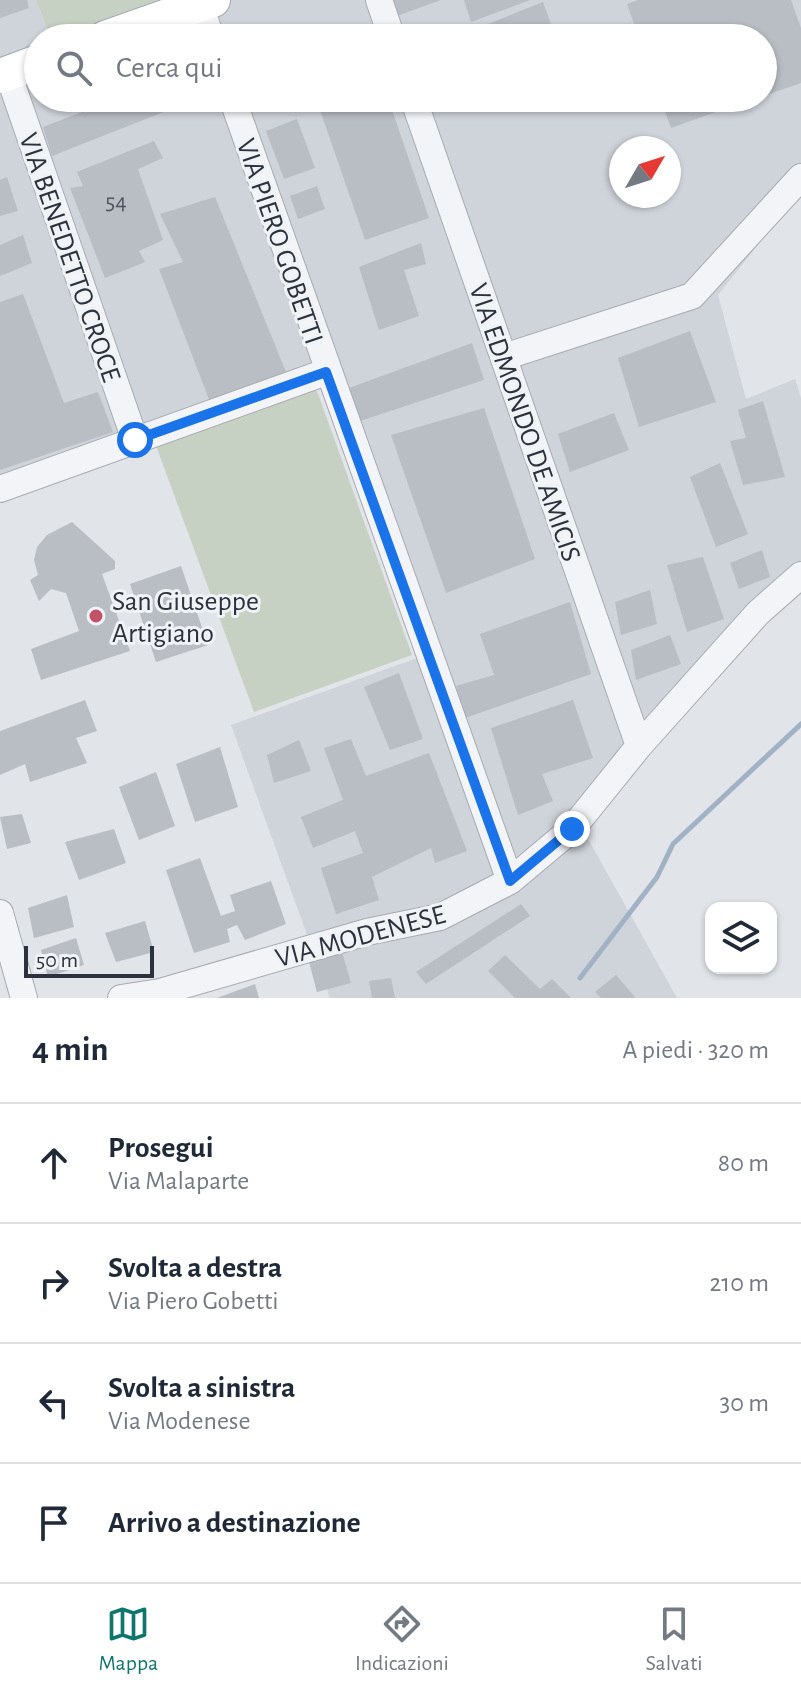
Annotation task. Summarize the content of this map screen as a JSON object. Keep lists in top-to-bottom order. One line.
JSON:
{"streets":{"street":["VIA PIERO GOBETTI","VIA BENEDETTO CROCE","VIA EDMONDO DE AMICIS","VIA MODENESE"]},"crossings":[["VIA PIERO GOBETTI","VIA MODENESE"],["VIA EDMONDO DE AMICIS","VIA MODENESE"]],"places":["San Giuseppe Artigiano"],"house_numbers":["54"],"scale_bar":"50 m","north":"top right","page":{"search":"Cerca qui","scale":"50 m","heading":["4 min","A piedi · 320 m"],"list":[["Prosegui","Via Malaparte","80 m"],["Svolta a destra","Via Piero Gobetti","210 m"],["Svolta a sinistra","Via Modenese","30 m"],"Arrivo a destinazione"],"nav":["Mappa","Indicazioni","Salvati"]}}
